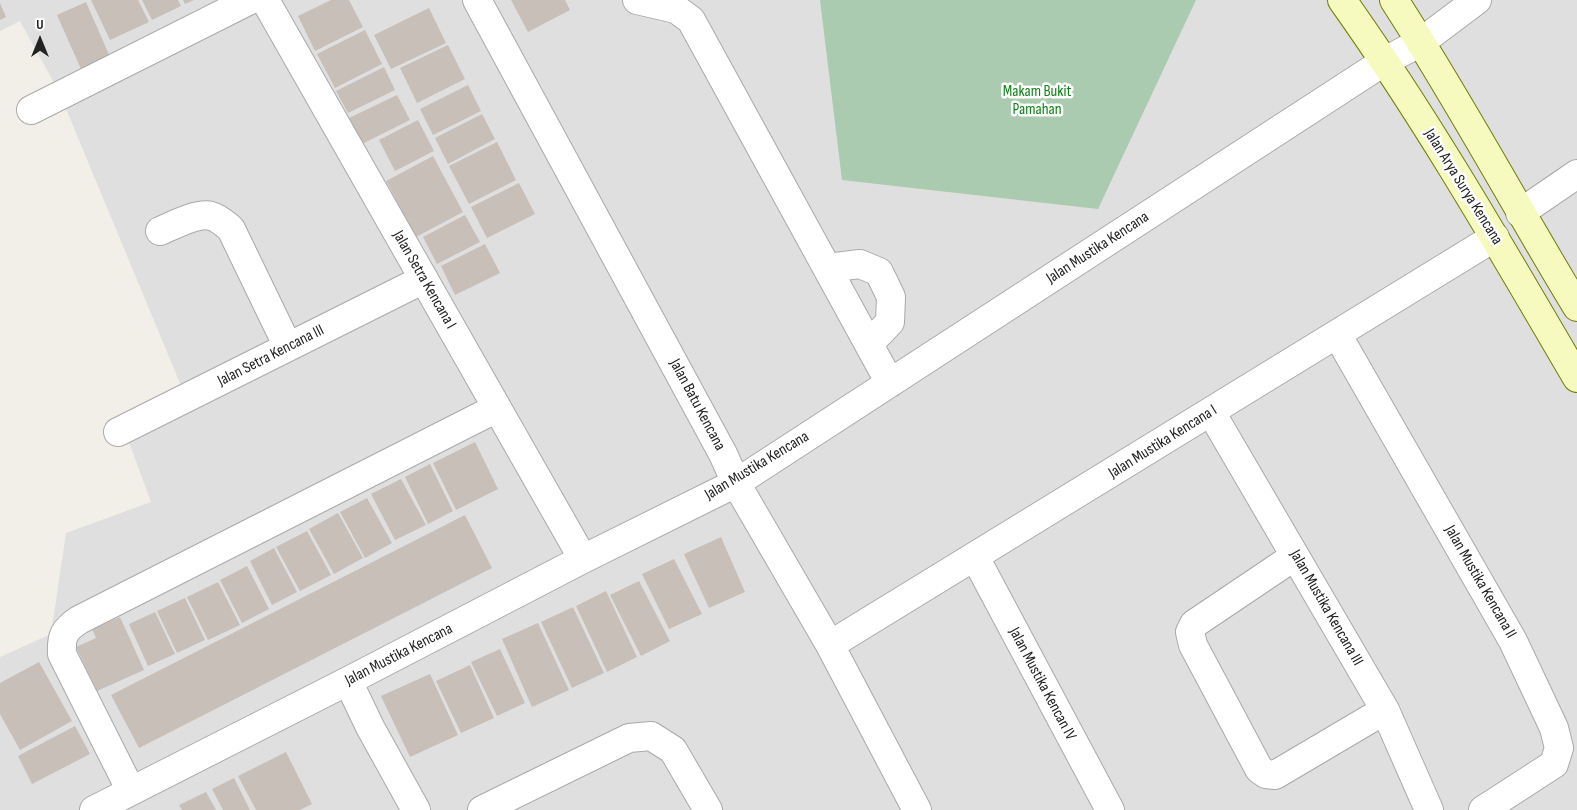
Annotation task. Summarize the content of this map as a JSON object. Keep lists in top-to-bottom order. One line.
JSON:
{"streets":{"street":["Jalan Arya Surya Kencana","Jalan Mustika Kencana","Jalan Setra Kencana I","Jalan Setra Kencana III","Jalan Batu Kencana","Jalan Mustika Kencana I","Jalan Mustika Kencana II","Jalan Mustika Kencana III","Jalan Mustika Kencan IV"]},"crossings":[["Jalan Arya Surya Kencana","Jalan Mustika Kencana"],["Jalan Arya Surya Kencana","Jalan Mustika Kencana I"],["Jalan Mustika Kencana","Jalan Setra Kencana I"],["Jalan Mustika Kencana","Jalan Batu Kencana"],["Jalan Setra Kencana I","Jalan Setra Kencana III"],["Jalan Batu Kencana","Jalan Mustika Kencana I"],["Jalan Mustika Kencana I","Jalan Mustika Kencana II"],["Jalan Mustika Kencana I","Jalan Mustika Kencana III"],["Jalan Mustika Kencana I","Jalan Mustika Kencan IV"]],"parks":["Makam Bukit Pamahan"],"north":"top"}
